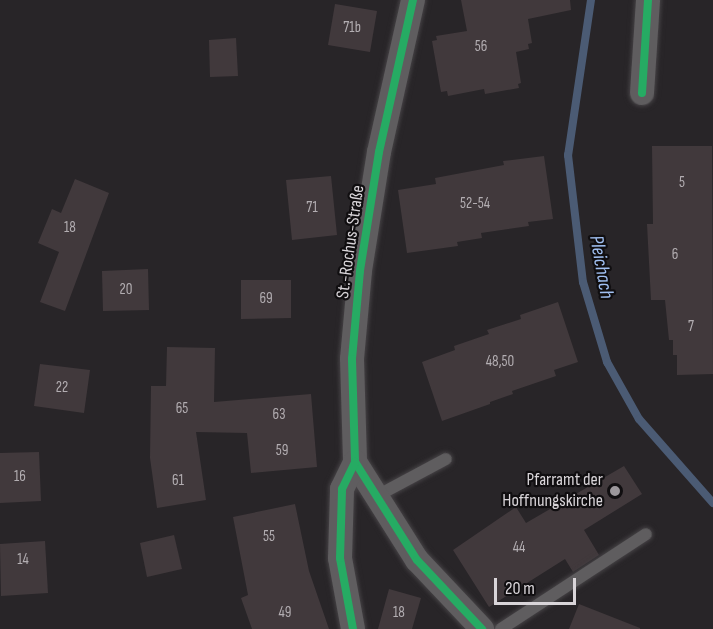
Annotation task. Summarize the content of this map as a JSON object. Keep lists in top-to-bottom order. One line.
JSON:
{"streets":{"street":["St.-Rochus-Straße"]},"water":["Pleichach"],"places":["Pfarramt der Hoffnungskirche"],"house_numbers":["71b","56","5","52-54","71","18","6","20","69","7","48,50","22","65","63","59","16","61","55","44","14","49","18"],"scale_bar":"20 m"}
